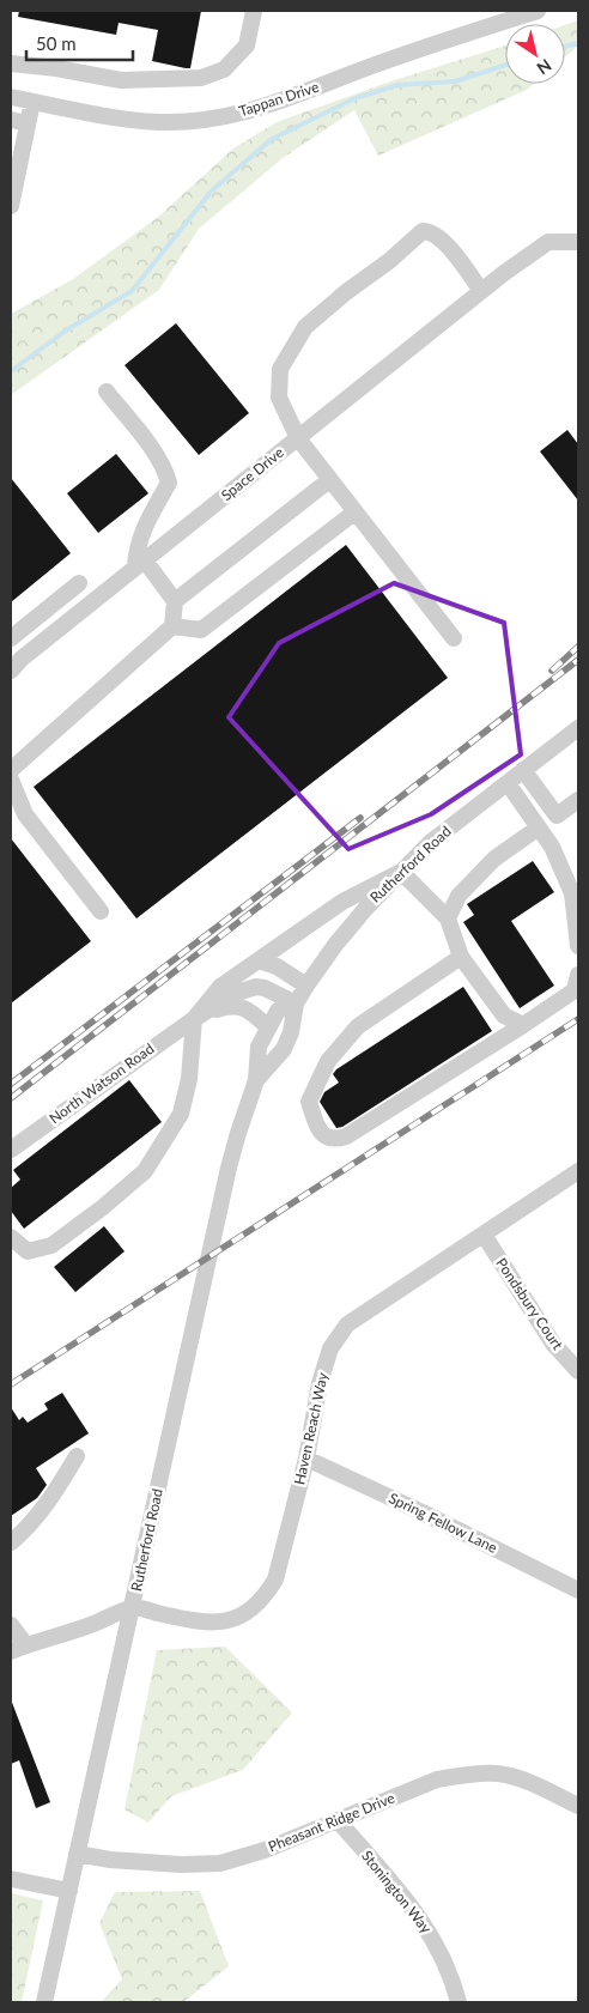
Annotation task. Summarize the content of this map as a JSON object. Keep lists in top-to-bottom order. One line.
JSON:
{"streets":{"street":["Tappan Drive","Space Drive","Rutherford Road","North Watson Road","Pondsbury Court","Haven Reach Way","Spring Fellow Lane","Pheasant Ridge Drive","Stonington Way"]},"crossings":[["Rutherford Road","North Watson Road"],["Rutherford Road","Haven Reach Way"],["Rutherford Road","Pheasant Ridge Drive"],["Pondsbury Court","Haven Reach Way"],["Haven Reach Way","Spring Fellow Lane"],["Pheasant Ridge Drive","Stonington Way"]],"scale_bar":"50 m","north":"bottom right"}
